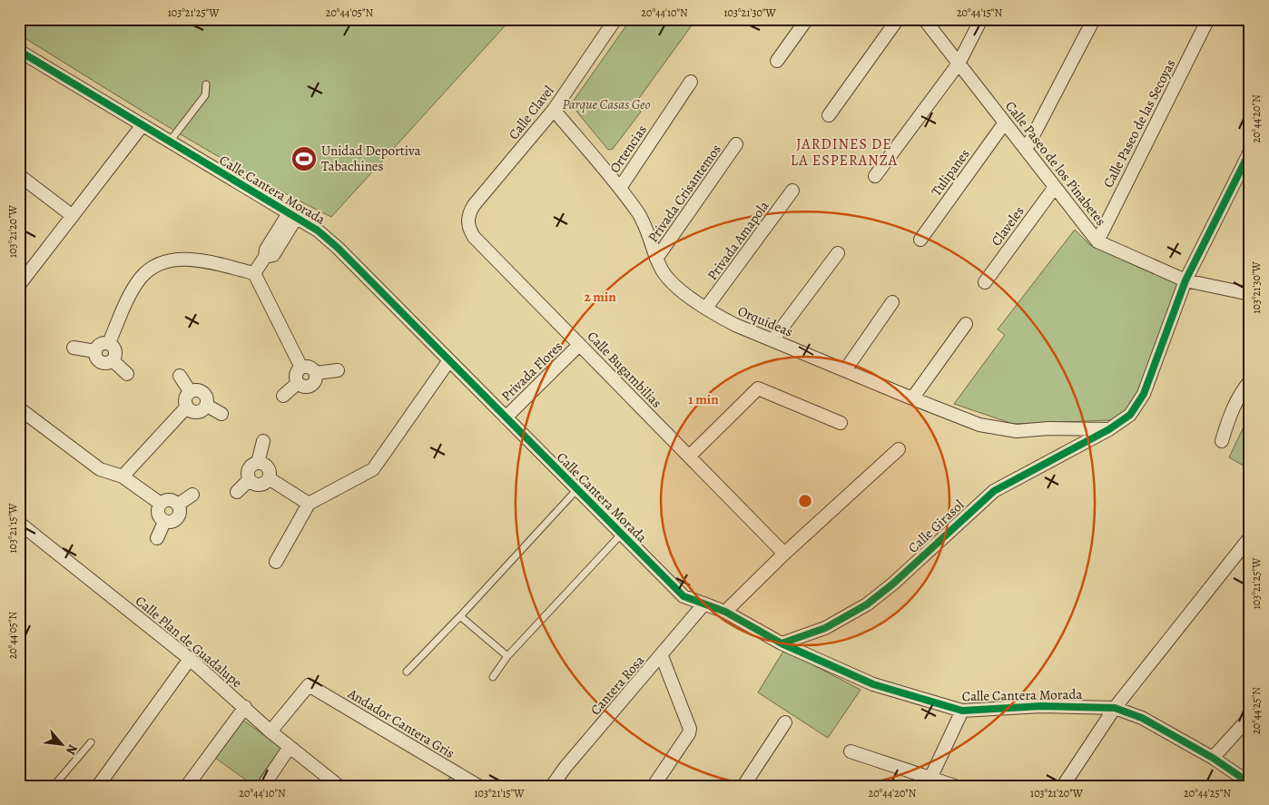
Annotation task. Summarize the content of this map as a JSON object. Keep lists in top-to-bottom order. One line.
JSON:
{"streets":{"street":["Calle Clavel","Calle Paseo de las Secoyas","Ortencias","Calle Paseo de los Pinabetes","Tulipanes","Calle Cantera Morada","Privada Crisantemos","Claveles","Privada Amapola","Orquídeas","Calle Bugambilias","Privada Flores","Calle Girasol","Calle Plan de Guadalupe","Cantera Rosa","Andador Cantera Gris"]},"crossings":[["Calle Clavel","Orquídeas"],["Calle Clavel","Calle Bugambilias"],["Calle Paseo de las Secoyas","Calle Paseo de los Pinabetes"],["Ortencias","Orquídeas"],["Calle Paseo de los Pinabetes","Tulipanes"],["Calle Paseo de los Pinabetes","Claveles"],["Calle Paseo de los Pinabetes","Calle Girasol"],["Calle Cantera Morada","Privada Flores"],["Calle Cantera Morada","Calle Girasol"],["Calle Cantera Morada","Cantera Rosa"],["Privada Crisantemos","Orquídeas"],["Privada Amapola","Orquídeas"],["Orquídeas","Calle Girasol"],["Calle Bugambilias","Privada Flores"],["Calle Plan de Guadalupe","Andador Cantera Gris"]],"districts":["JARDINES DE LA ESPERANZA"],"parks":["Parque Casas Geo"],"places":{"sports":["Unidad Deportiva Tabachines"]},"north":"bottom right","coordinates":["103°21'25\"W","20°44'05\"N","20°44'10\"N","103°21'30\"W","20°44'15\"N","20°44'20\"N","103°21'20\"W","103°21'15\"W","20°44'25\"N"],"rings":["2 min","1 min"]}
